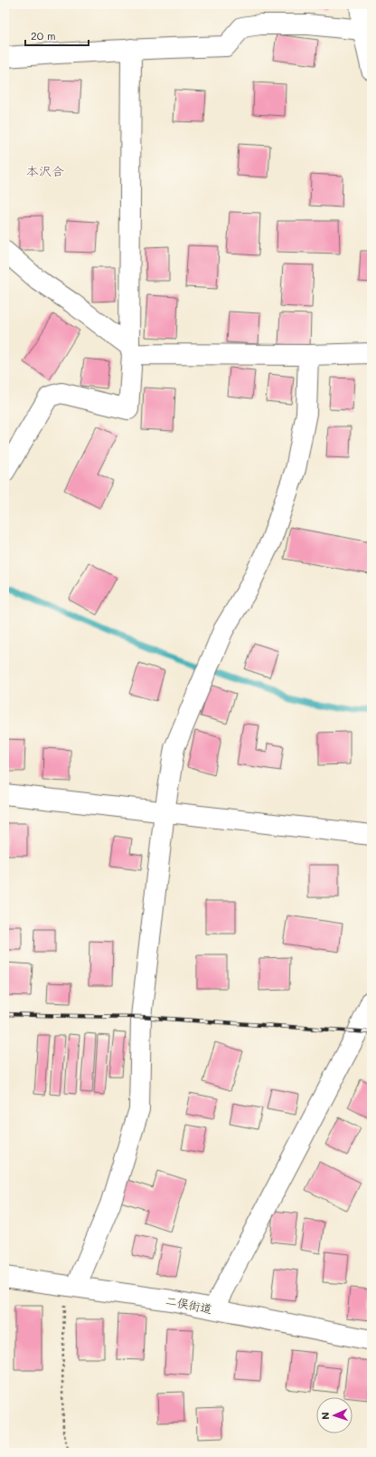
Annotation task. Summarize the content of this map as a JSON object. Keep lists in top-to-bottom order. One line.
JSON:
{"streets":{"street":["二俣街道"]},"districts":["本沢合"],"scale_bar":"20 m","north":"left"}
